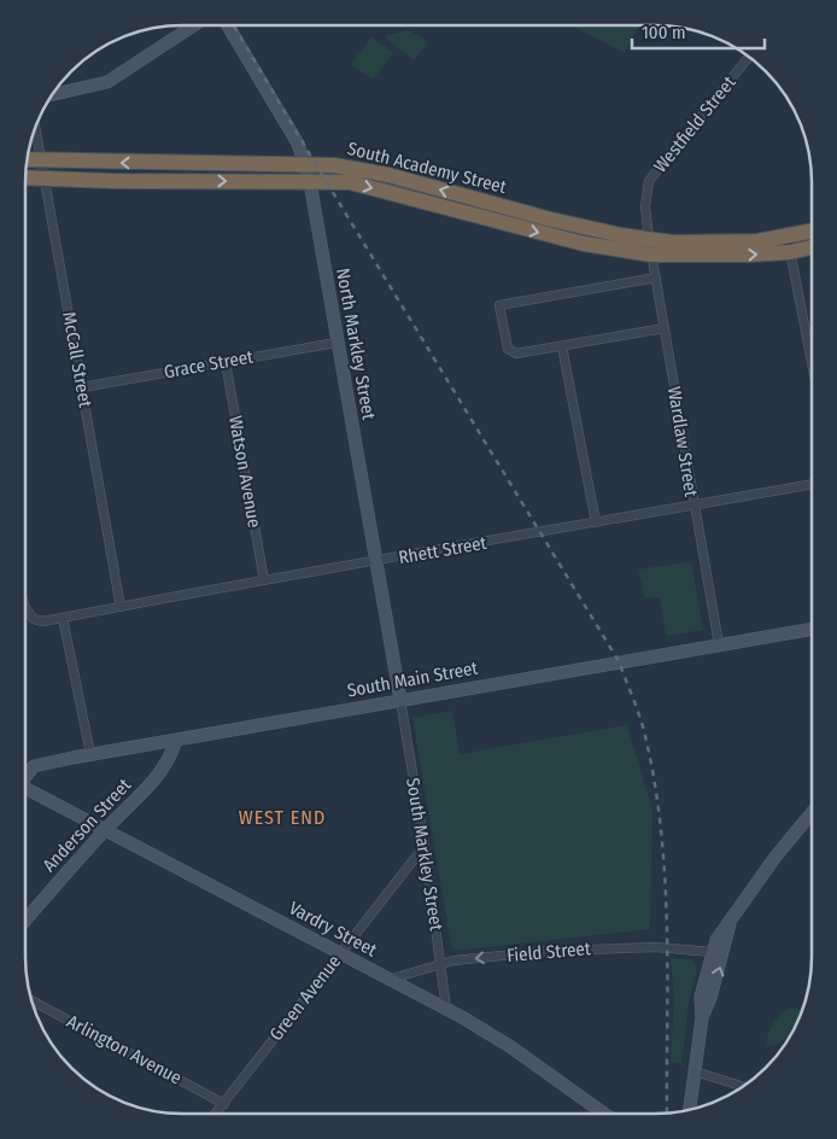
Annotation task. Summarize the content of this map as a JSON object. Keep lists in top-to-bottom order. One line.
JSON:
{"streets":{"highway":["South Academy Street"],"street":["Westfield Street","North Markley Street","McCall Street","Grace Street","Wardlaw Street","Watson Avenue","Rhett Street","South Main Street","Anderson Street","South Markley Street","Vardry Street","Field Street","Green Avenue","Arlington Avenue"]},"crossings":[["Westfield Street","South Academy Street"],["Westfield Street","Wardlaw Street"],["South Academy Street","North Markley Street"],["South Academy Street","McCall Street"],["South Academy Street","Wardlaw Street"],["North Markley Street","Grace Street"],["North Markley Street","Rhett Street"],["North Markley Street","South Main Street"],["North Markley Street","South Markley Street"],["McCall Street","Grace Street"],["McCall Street","Rhett Street"],["Grace Street","Watson Avenue"],["Wardlaw Street","Rhett Street"],["Wardlaw Street","South Main Street"],["Watson Avenue","Rhett Street"],["South Main Street","Anderson Street"],["South Main Street","South Markley Street"],["Anderson Street","Vardry Street"],["South Markley Street","Vardry Street"],["South Markley Street","Field Street"],["South Markley Street","Green Avenue"],["Vardry Street","Field Street"],["Vardry Street","Green Avenue"],["Green Avenue","Arlington Avenue"]],"one_way":["Field Street"],"districts":["WEST END"],"scale_bar":"100 m"}
